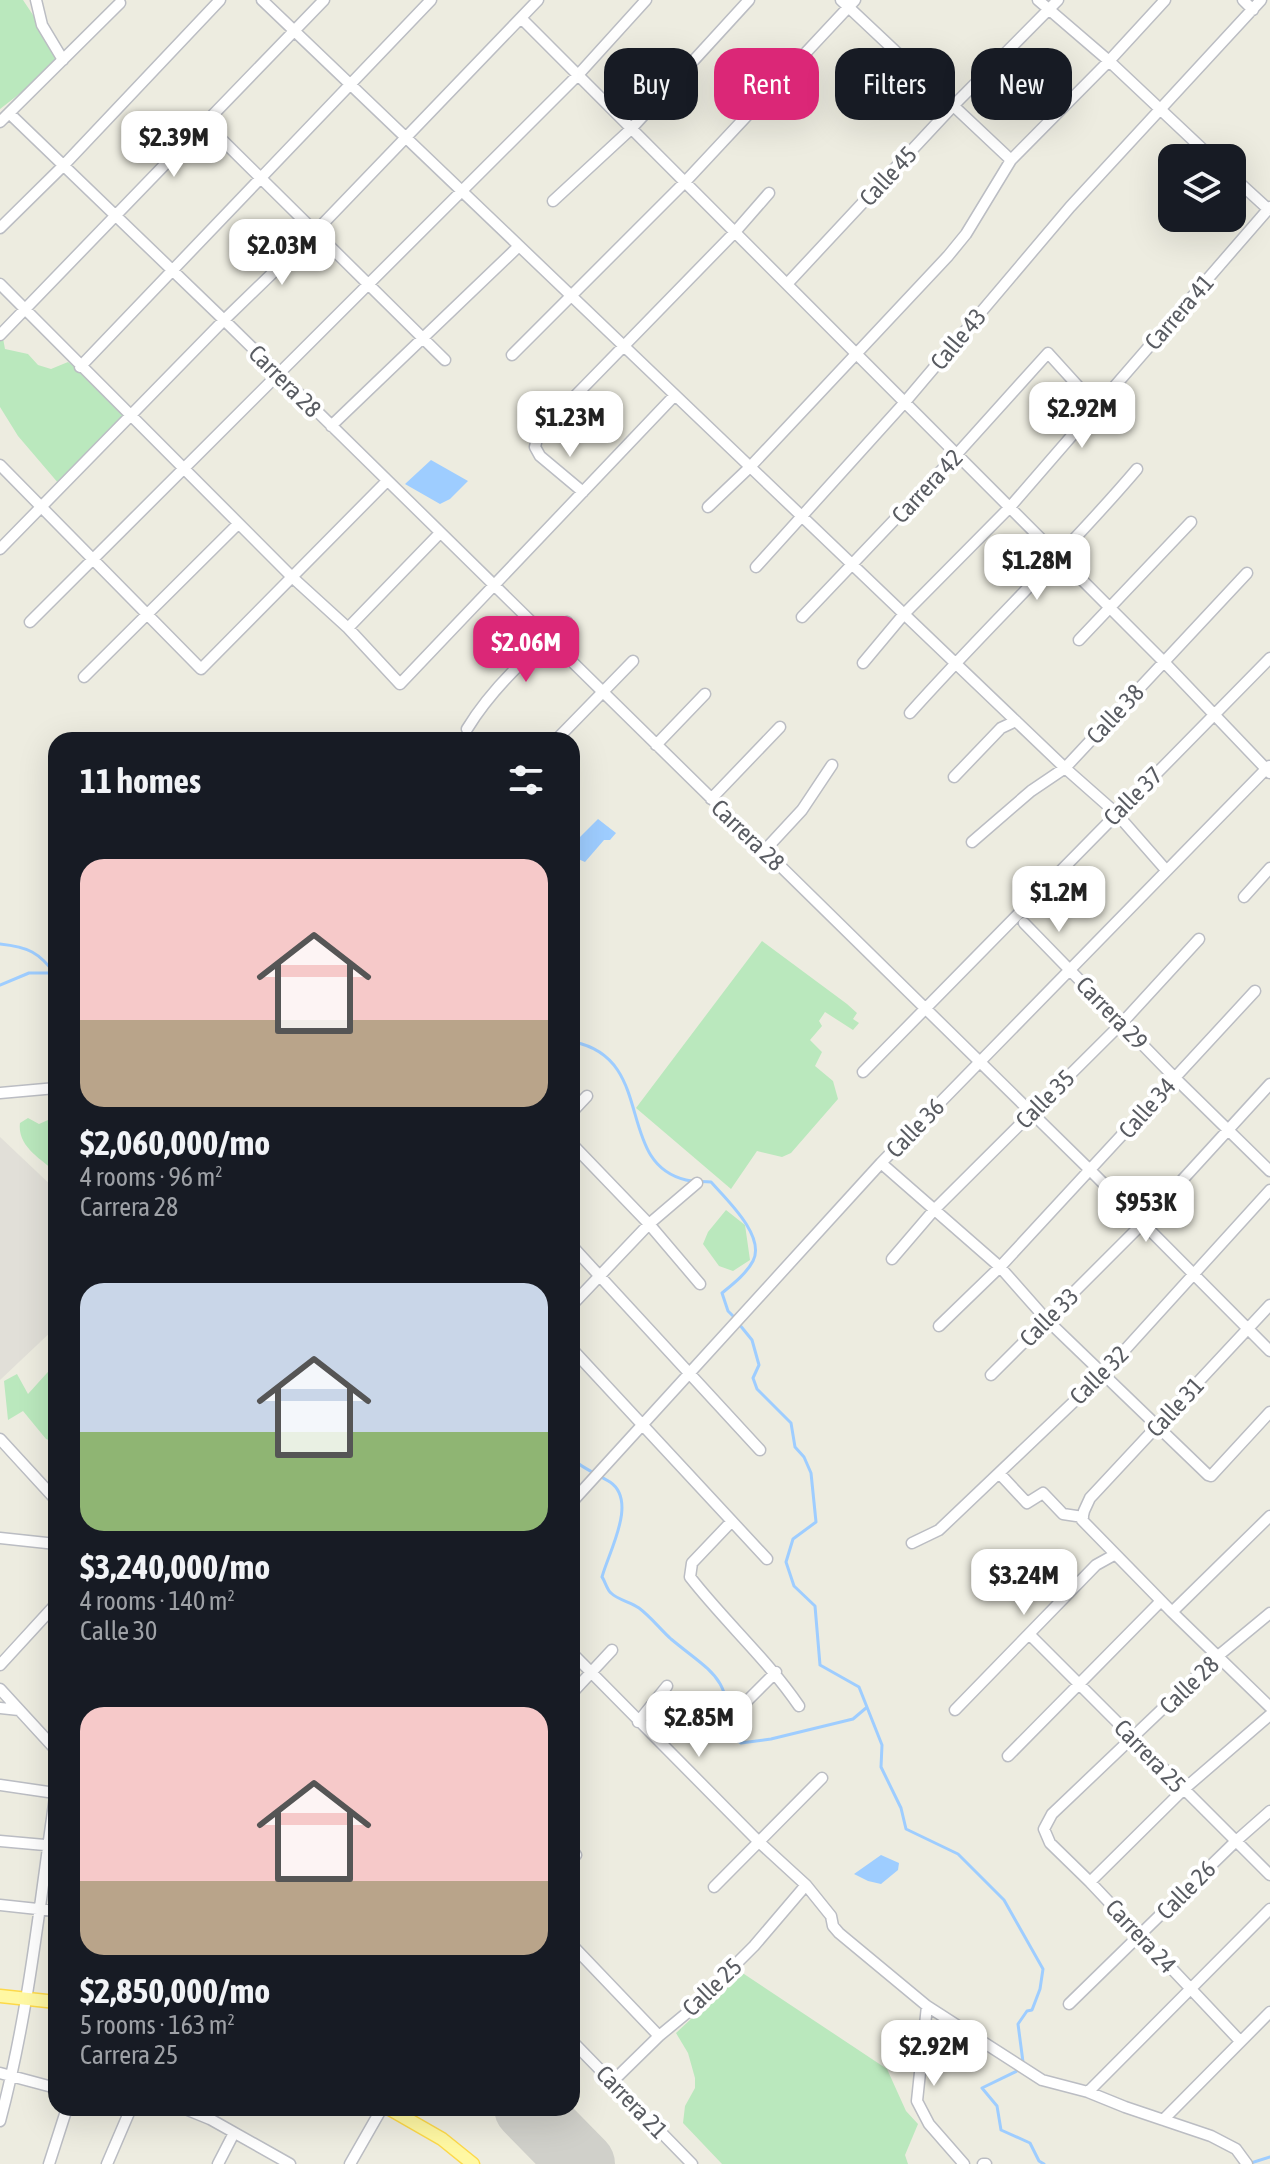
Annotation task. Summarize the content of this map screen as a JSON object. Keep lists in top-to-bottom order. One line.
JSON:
{"streets":{"street":["Calle 45","Carrera 41","Calle 43","Carrera 28","Carrera 42","Calle 38","Calle 37","Carrera 29","Calle 35","Calle 34","Calle 36","Calle 33","Calle 32","Calle 31","Calle 28","Carrera 25","Calle 26","Carrera 24","Calle 25","Carrera 21"]},"crossings":[["Carrera 41","Carrera 42"],["Carrera 28","Calle 37"],["Carrera 28","Calle 35"],["Carrera 28","Calle 34"],["Carrera 28","Calle 36"],["Carrera 28","Calle 33"],["Carrera 28","Calle 32"],["Carrera 28","Calle 31"],["Carrera 29","Calle 35"],["Carrera 29","Calle 34"],["Carrera 29","Calle 36"],["Carrera 29","Calle 33"],["Calle 28","Carrera 25"],["Calle 28","Carrera 24"],["Carrera 25","Calle 26"],["Calle 26","Carrera 24"],["Calle 25","Carrera 21"]],"page":{"chip":["Buy","Rent","Filters","New"],"price":["$2.39M","$2.03M","$2.92M","$1.23M","$1.28M","$2.06M","$1.2M","$953K","$3.24M","$2.85M","$2.92M"],"heading":"11 homes","list":[{"name":"$2,060,000/mo","note":"4 rooms · 96 m² · Carrera 28"},{"name":"$3,240,000/mo","note":"4 rooms · 140 m² · Calle 30"},{"name":"$2,850,000/mo","note":"5 rooms · 163 m² · Carrera 25"}]}}
